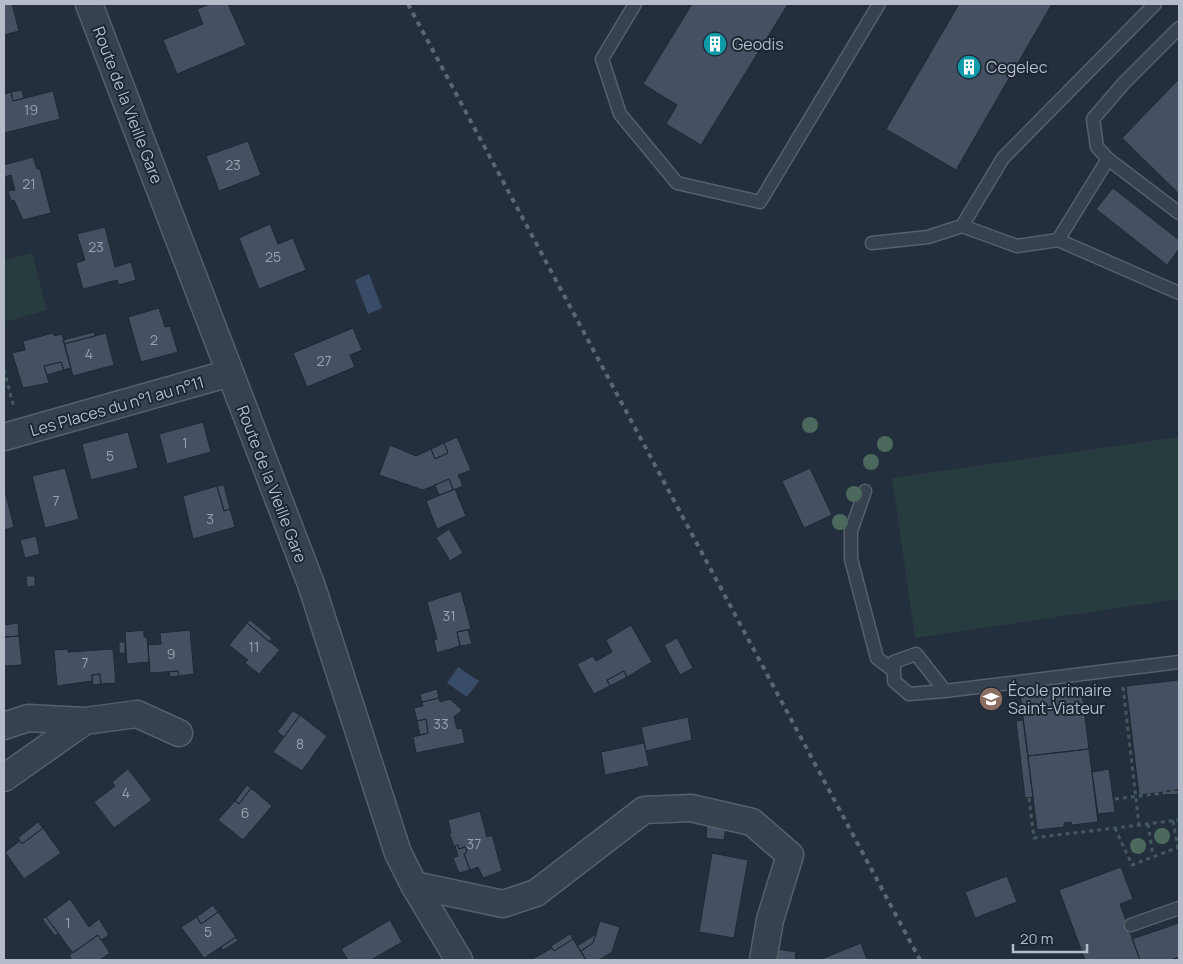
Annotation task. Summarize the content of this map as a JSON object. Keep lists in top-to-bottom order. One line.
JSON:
{"streets":{"street":["Route de la Vieille Gare","Les Places du n°1 au n°11"]},"crossings":[["Route de la Vieille Gare","Les Places du n°1 au n°11"]],"places":{"building":["Geodis","Cegelec"],"school or university":["École primaire Saint-Viateur"]},"house_numbers":["19","23","21","23","25","2","4","27","1","5","7","3","31","11","9","7","33","8","4","6","37","1","5"],"scale_bar":"20 m"}
